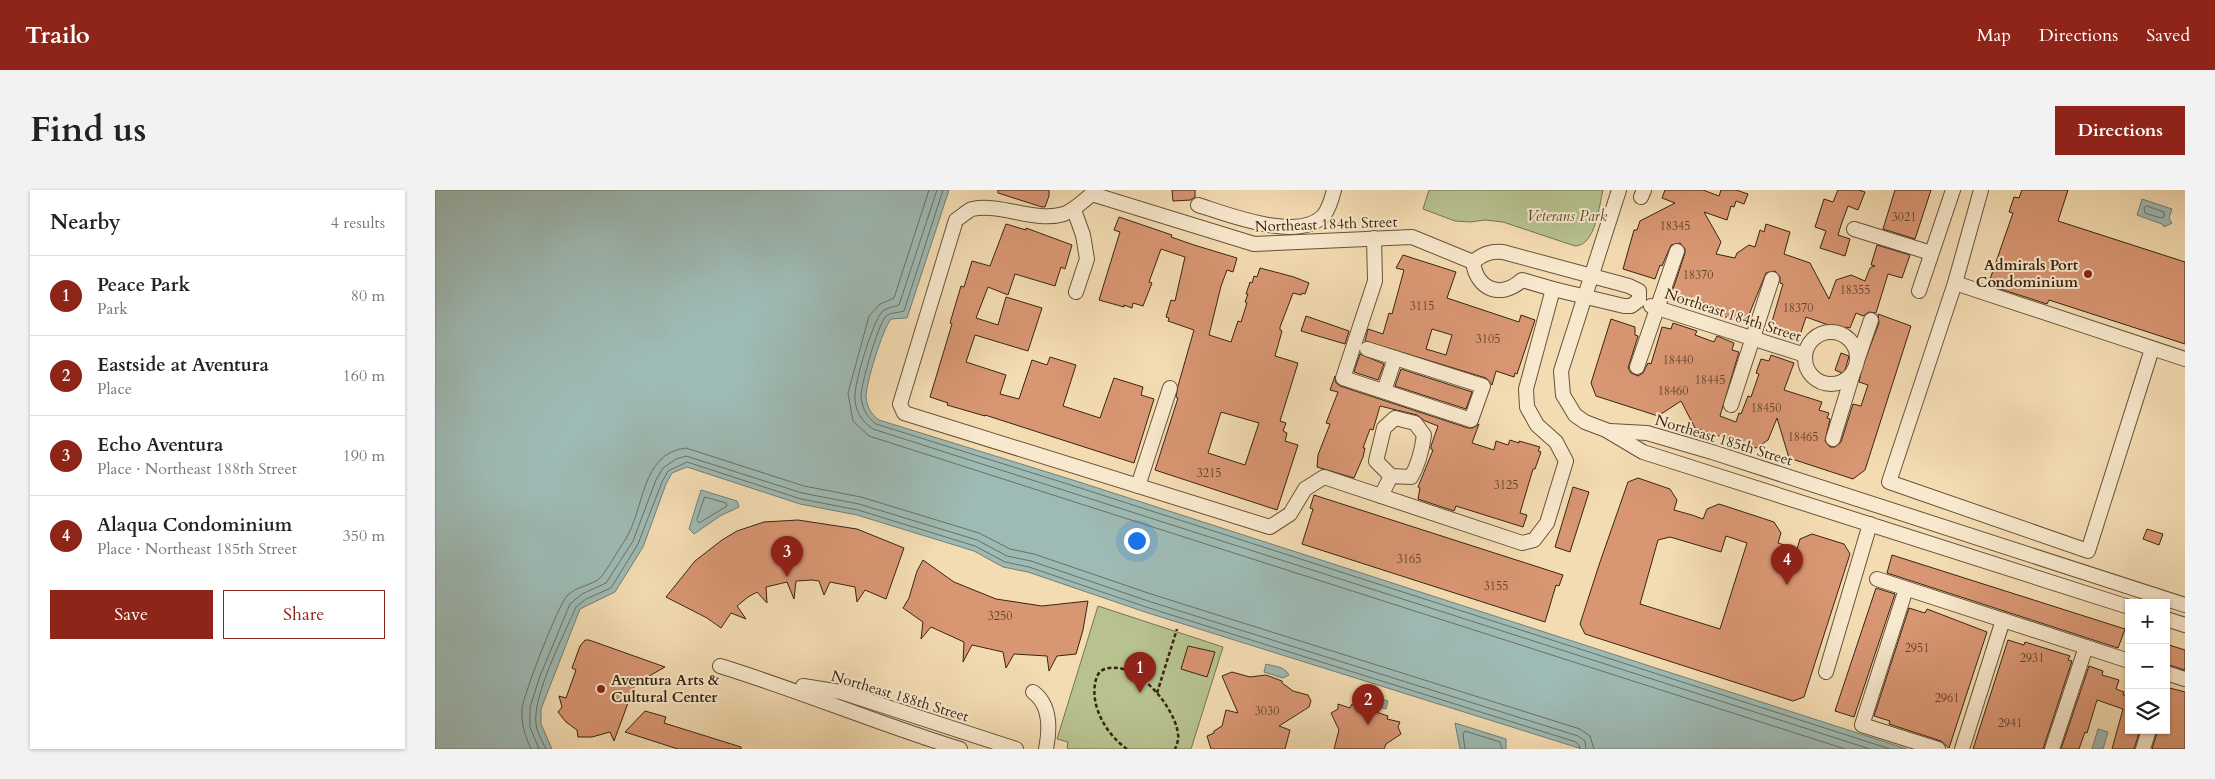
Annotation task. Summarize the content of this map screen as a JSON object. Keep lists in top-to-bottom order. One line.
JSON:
{"streets":{"street":["Northeast 184th Street","Northeast 185th Street","Northeast 188th Street"]},"parks":["Veterans Park"],"places":["Admirals Port Condominium","Aventura Arts & Cultural Center"],"house_numbers":["3021","18345","18370","18355","3115","18370","3105","18440","18445","18460","18450","18465","3215","3125","3165","3155","3250","2951","2931","2961","3030","2941"],"page":{"header":"Trailo","nav":["Map","Directions","Saved"],"title":"Find us","buttons":["Directions",["Save","Share"]],"heading":["Nearby","4 results"],"list":[{"mark":"1","name":"Peace Park","note":"Park","value":"80 m"},{"mark":"2","name":"Eastside at Aventura","note":"Place","value":"160 m"},{"mark":"3","name":"Echo Aventura","note":"Place · Northeast 188th Street","value":"190 m"},{"mark":"4","name":"Alaqua Condominium","note":"Place · Northeast 185th Street","value":"350 m"}],"pins":["3","4","1","2"],"map_buttons":["+","−"]}}
